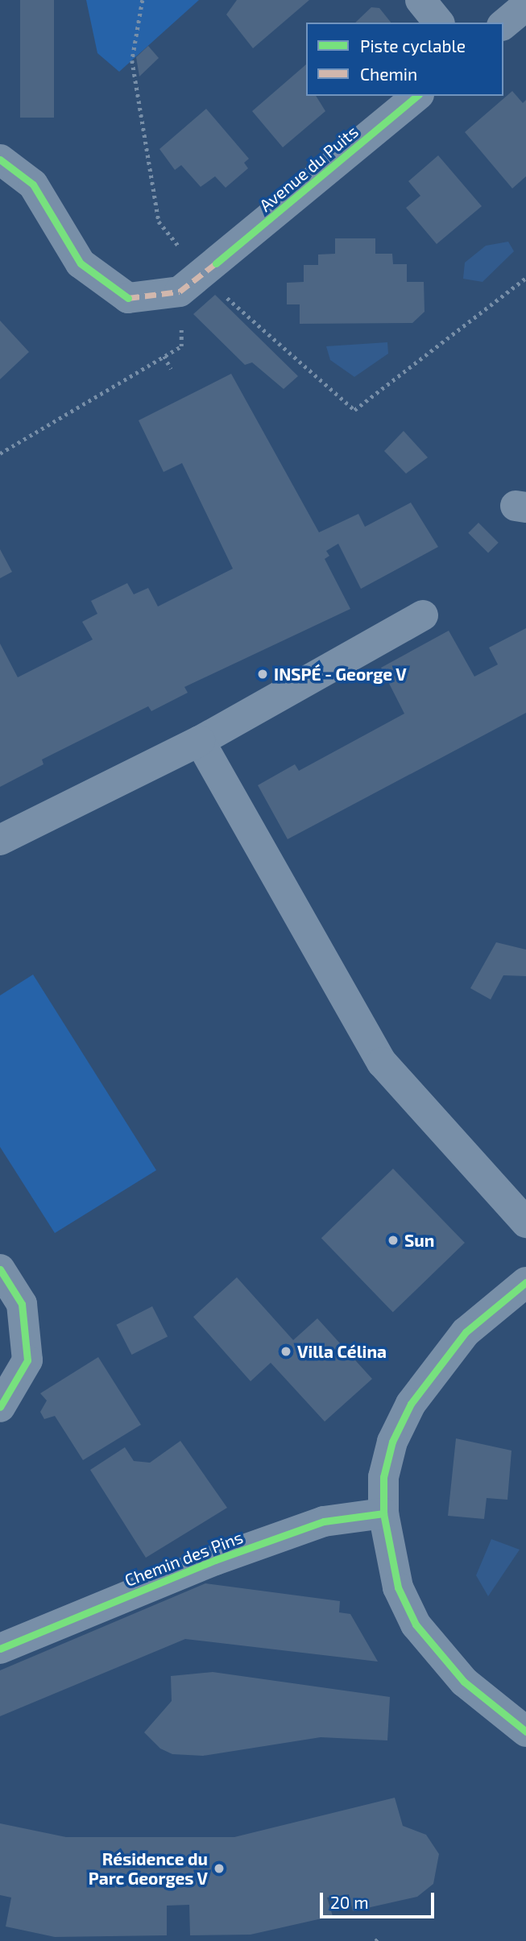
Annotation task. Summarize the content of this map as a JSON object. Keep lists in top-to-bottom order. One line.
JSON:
{"streets":{"street":["Avenue du Puits","Chemin des Pins"]},"places":["INSPÉ - George V","Sun","Villa Célina","Résidence du Parc Georges V"],"legend":["Piste cyclable","Chemin"],"scale_bar":"20 m"}
